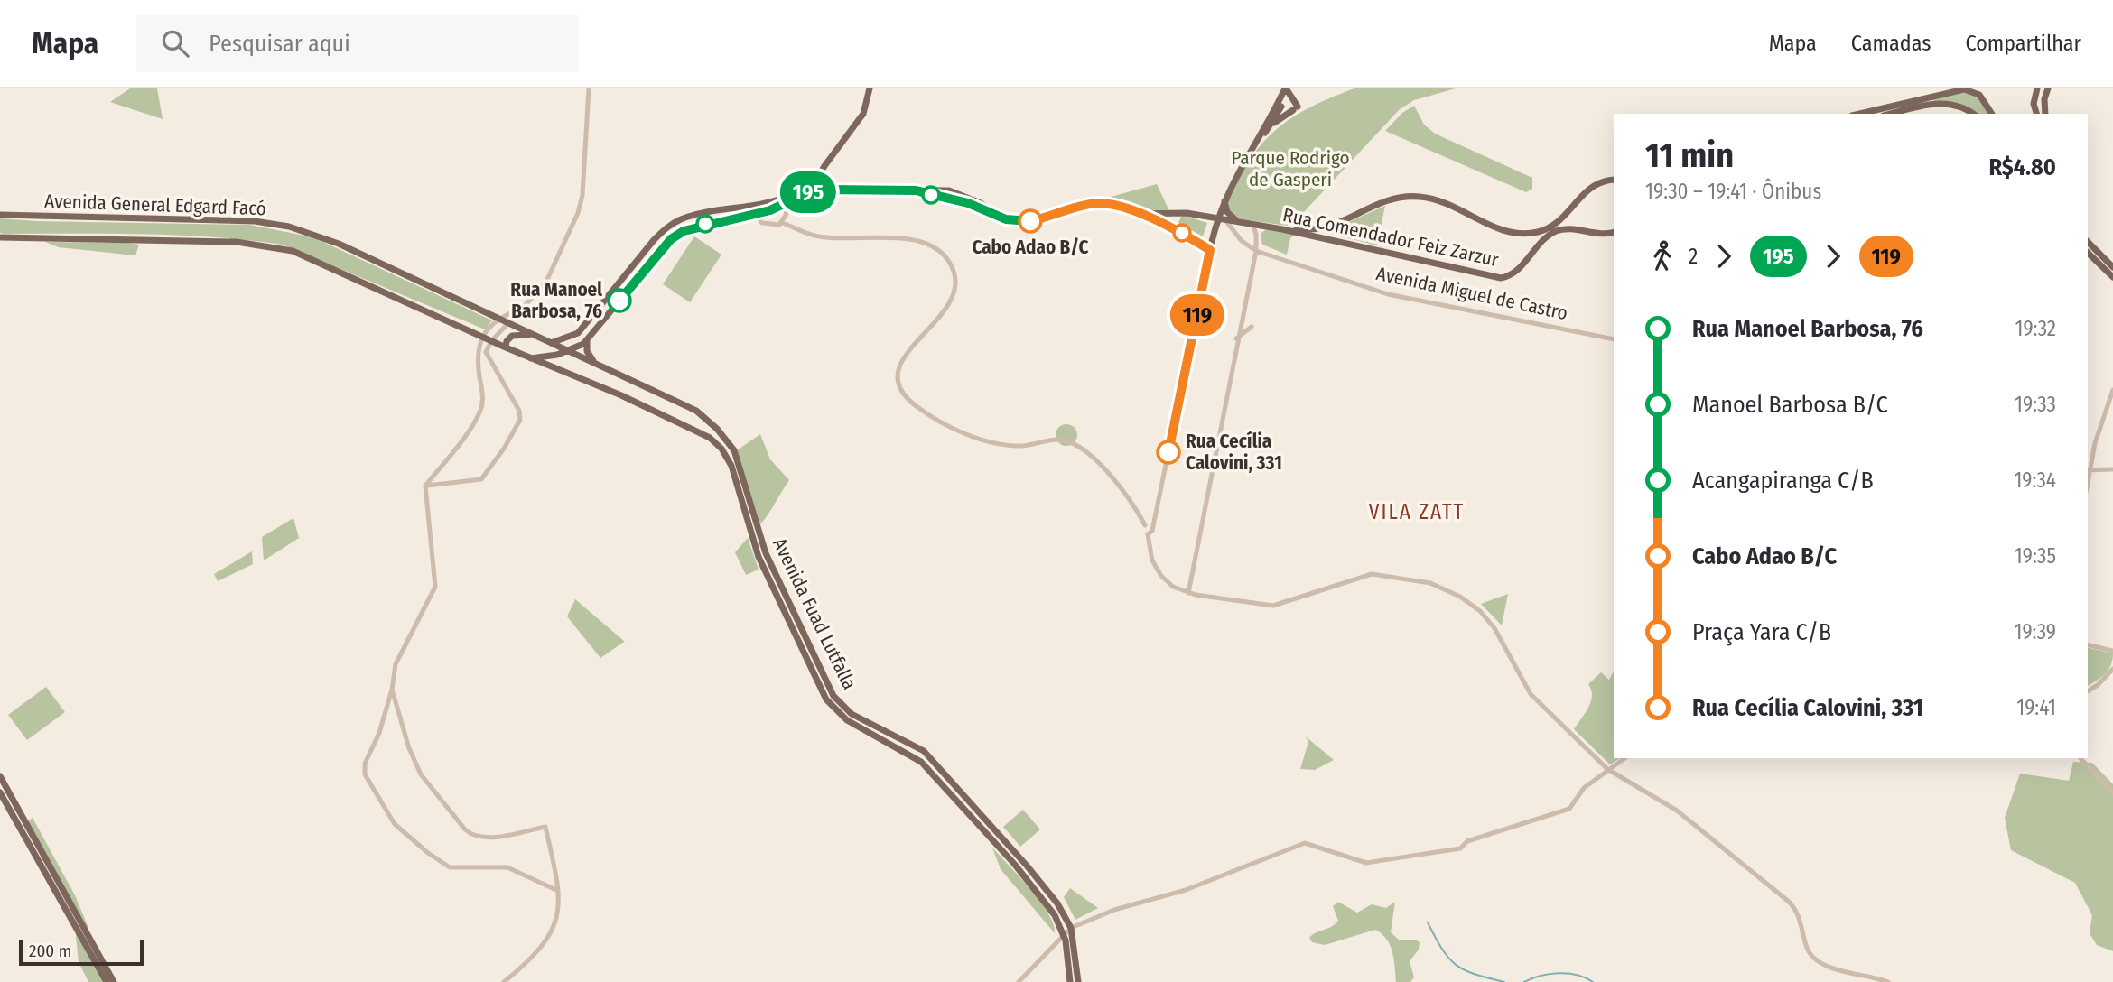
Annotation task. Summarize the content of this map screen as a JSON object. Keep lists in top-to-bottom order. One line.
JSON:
{"streets":{"main road":["Avenida General Edgard Facó","Rua Comendador Feiz Zarzur","Avenida Fuad Lutfalla"],"street":["Avenida Miguel de Castro"]},"crossings":[["Avenida General Edgard Facó","Avenida Fuad Lutfalla"],["Rua Comendador Feiz Zarzur","Avenida Miguel de Castro"]],"districts":["VILA ZATT"],"parks":["Parque Rodrigo de Gasperi"],"places":["Cabo Adao B/C","Rua Manoel Barbosa, 76","Rua Cecília Calovini, 331"],"lines":["bus line 195","bus line 119"],"scale_bar":"200 m","page":{"header":"Mapa","search":"Pesquisar aqui","nav":["Mapa","Camadas","Compartilhar"],"on_map":["195","119"],"heading":["11 min","19:30 – 19:41 · Ônibus","R$4.80"],"legs":["2","195","119"],"list":[{"name":"Rua Manoel Barbosa, 76","value":"19:32"},{"name":"Manoel Barbosa B/C","value":"19:33"},{"name":"Acangapiranga C/B","value":"19:34"},{"name":"Cabo Adao B/C","value":"19:35"},{"name":"Praça Yara C/B","value":"19:39"},{"name":"Rua Cecília Calovini, 331","value":"19:41"}],"scale":"200 m"}}
